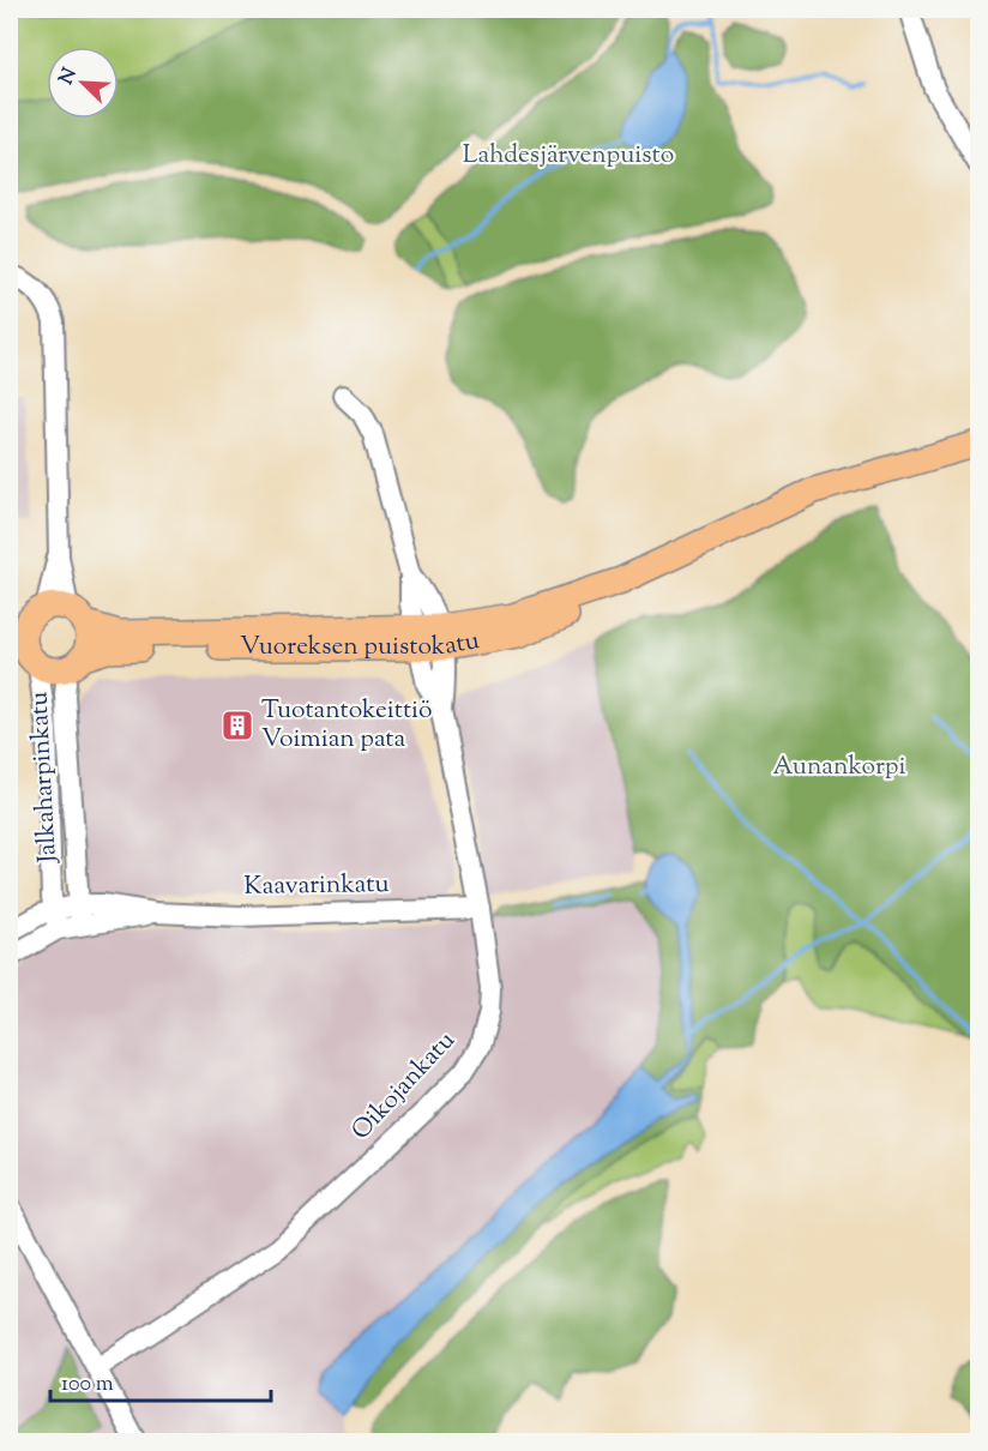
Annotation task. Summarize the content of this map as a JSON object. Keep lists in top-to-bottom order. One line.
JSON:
{"streets":{"main road":["Vuoreksen puistokatu"],"street":["Jalkaharpinkatu","Kaavarinkatu","Oikojankatu"]},"crossings":[["Vuoreksen puistokatu","Jalkaharpinkatu"],["Vuoreksen puistokatu","Oikojankatu"],["Jalkaharpinkatu","Kaavarinkatu"],["Kaavarinkatu","Oikojankatu"]],"parks":["Lahdesjärvenpuisto","Aunankorpi"],"places":{"building":["Tuotantokeittiö Voimian pata"]},"scale_bar":"100 m","north":"top left"}
